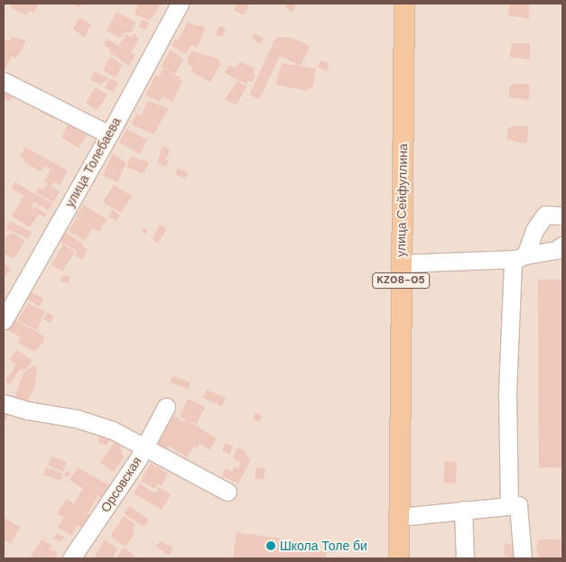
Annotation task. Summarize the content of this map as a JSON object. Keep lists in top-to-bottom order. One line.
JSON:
{"streets":{"main road":["улица Сейфуллина","KZ08-05"],"street":["улица Толебаева","Орсовская"]},"places":["Школа Толе би"]}
